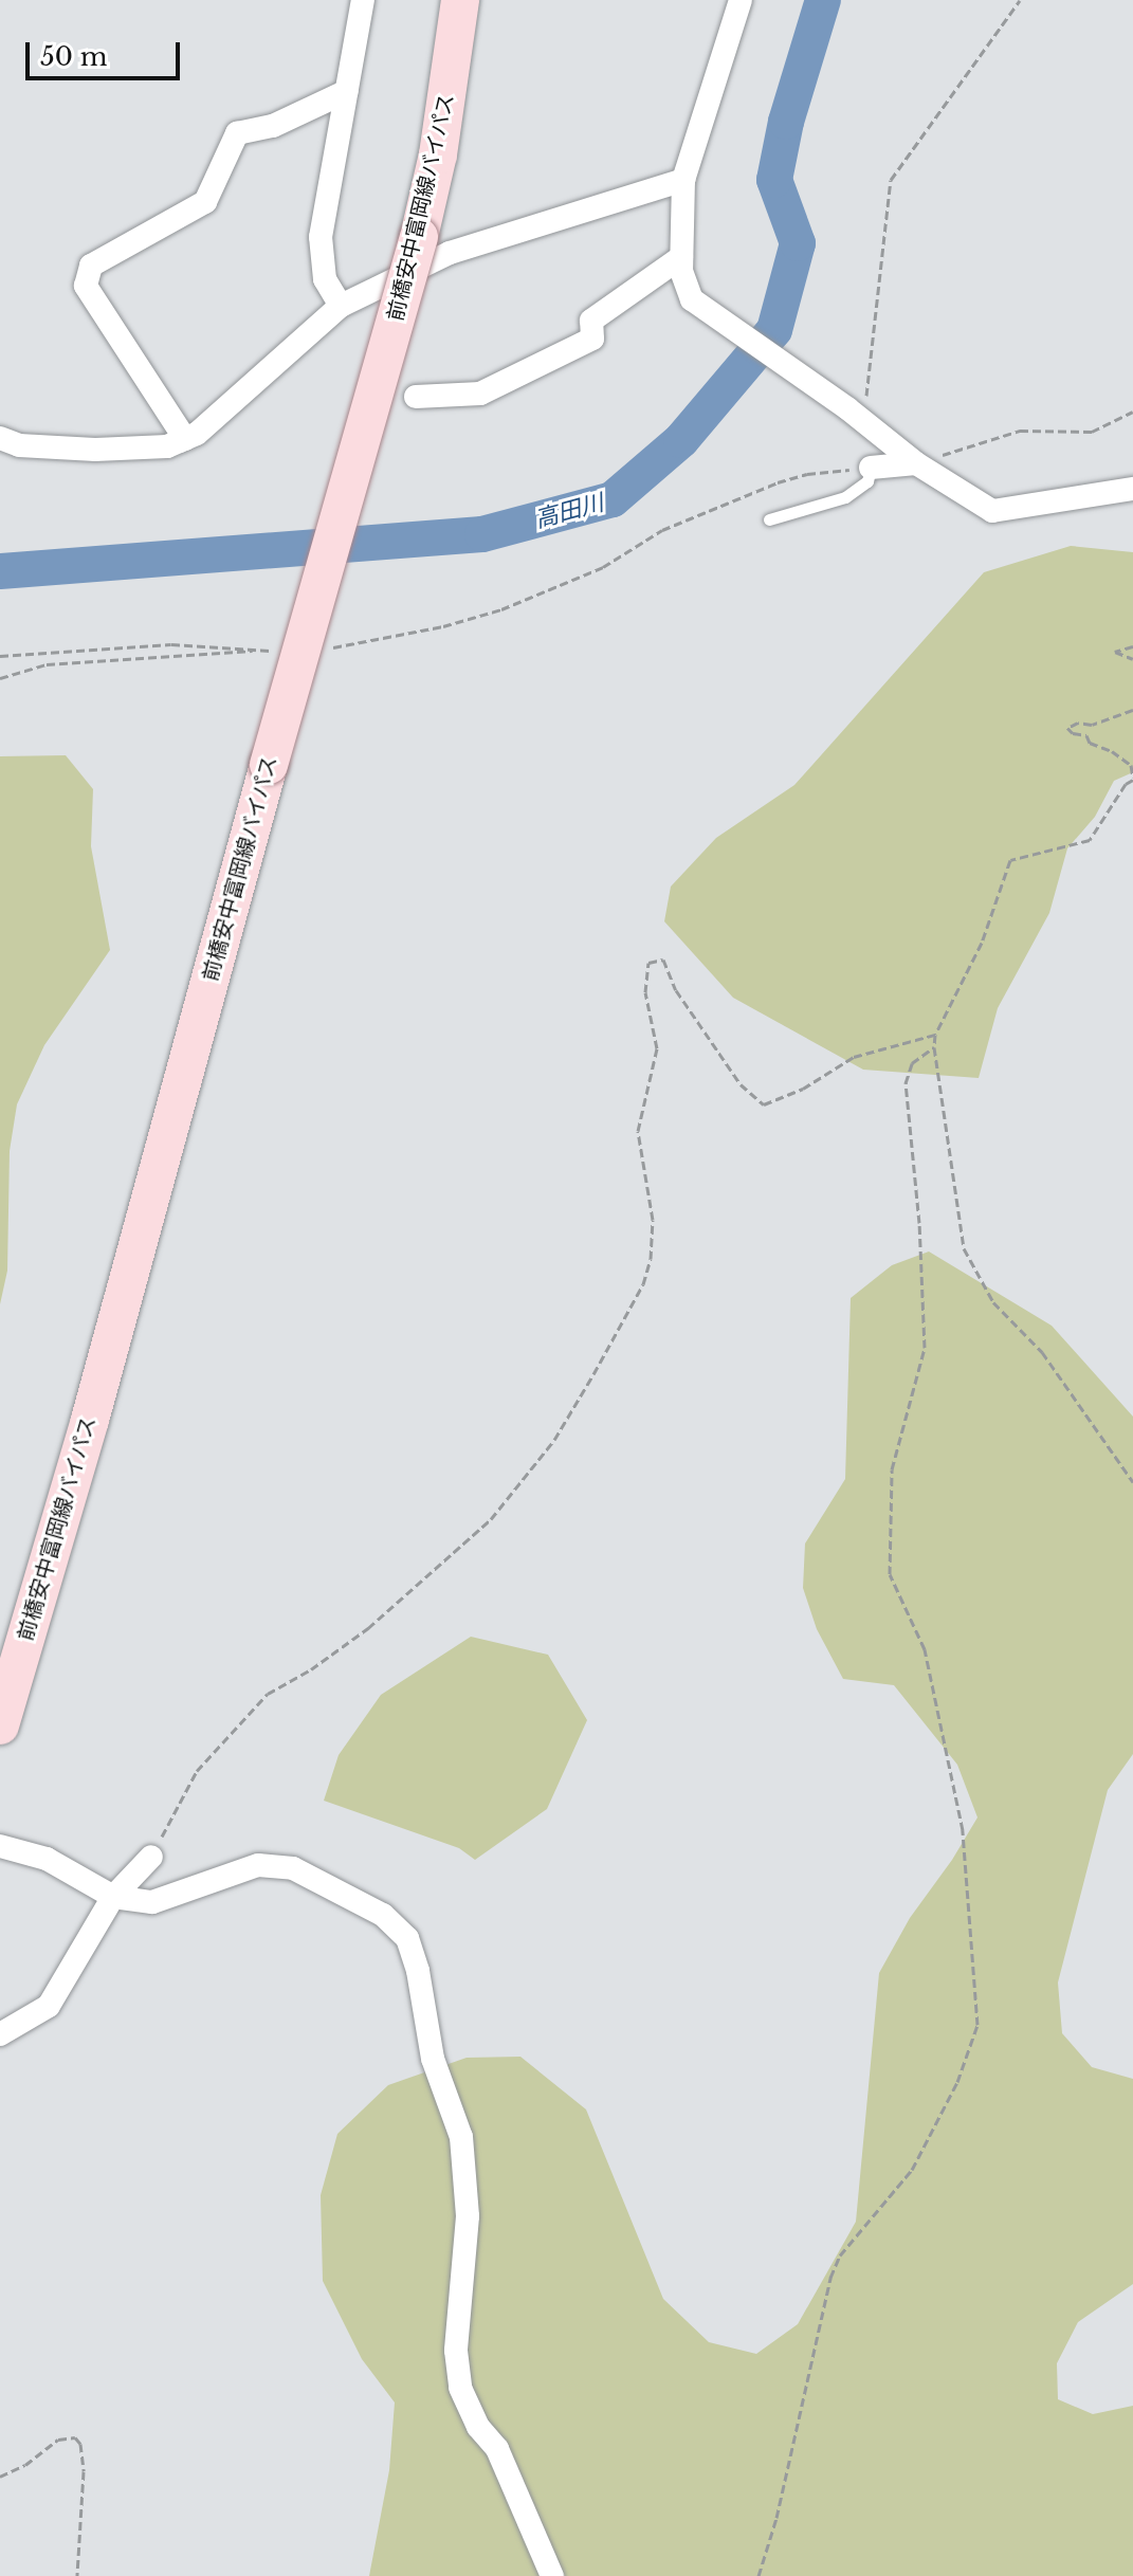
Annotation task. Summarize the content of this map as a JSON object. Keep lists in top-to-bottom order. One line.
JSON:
{"streets":{"main road":["前橋安中富岡線バイパス"]},"water":["高田川"],"scale_bar":"50 m"}
